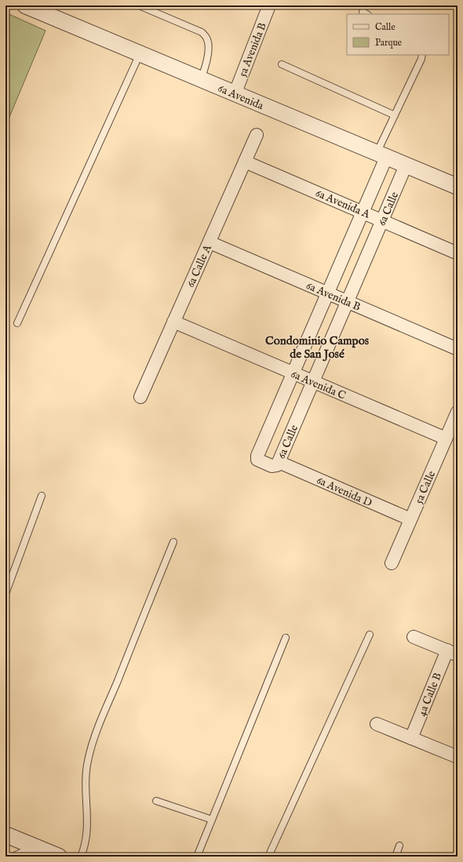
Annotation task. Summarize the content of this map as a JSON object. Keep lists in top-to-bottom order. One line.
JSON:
{"streets":{"street":["5a Avenida B","6a Avenida","6a Avenida A","6a Calle","6a Calle A","6a Avenida B","6a Avenida C","5a Calle","6a Avenida D","4a Calle B"]},"crossings":[["5a Avenida B","6a Avenida"],["6a Avenida","6a Calle"],["6a Avenida A","6a Calle"],["6a Avenida A","6a Calle A"],["6a Calle","6a Avenida B"],["6a Calle","6a Avenida C"],["6a Calle","6a Avenida D"],["6a Calle A","6a Avenida B"],["6a Calle A","6a Avenida C"],["6a Avenida C","5a Calle"],["5a Calle","6a Avenida D"]],"districts":["Condominio Campos de San José"],"legend":["Calle","Parque"]}
